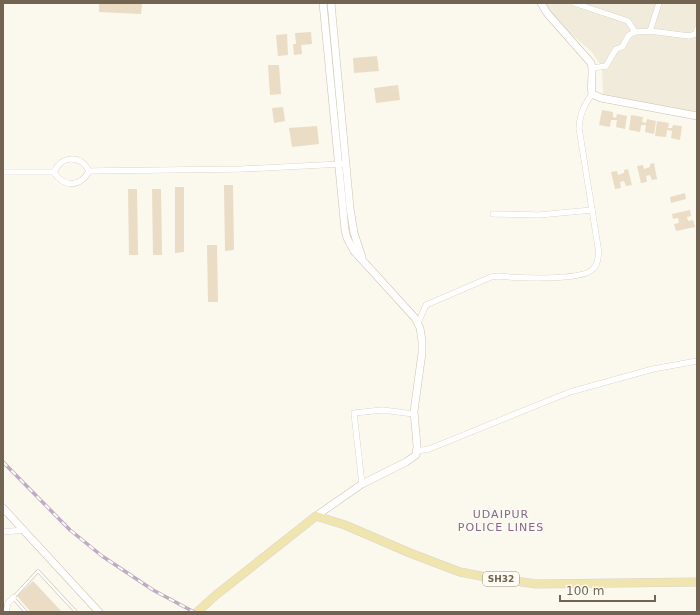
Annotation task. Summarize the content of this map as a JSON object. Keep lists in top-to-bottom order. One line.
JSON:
{"streets":{"main road":["SH32"]},"districts":["UDAIPUR POLICE LINES"],"scale_bar":"100 m"}
